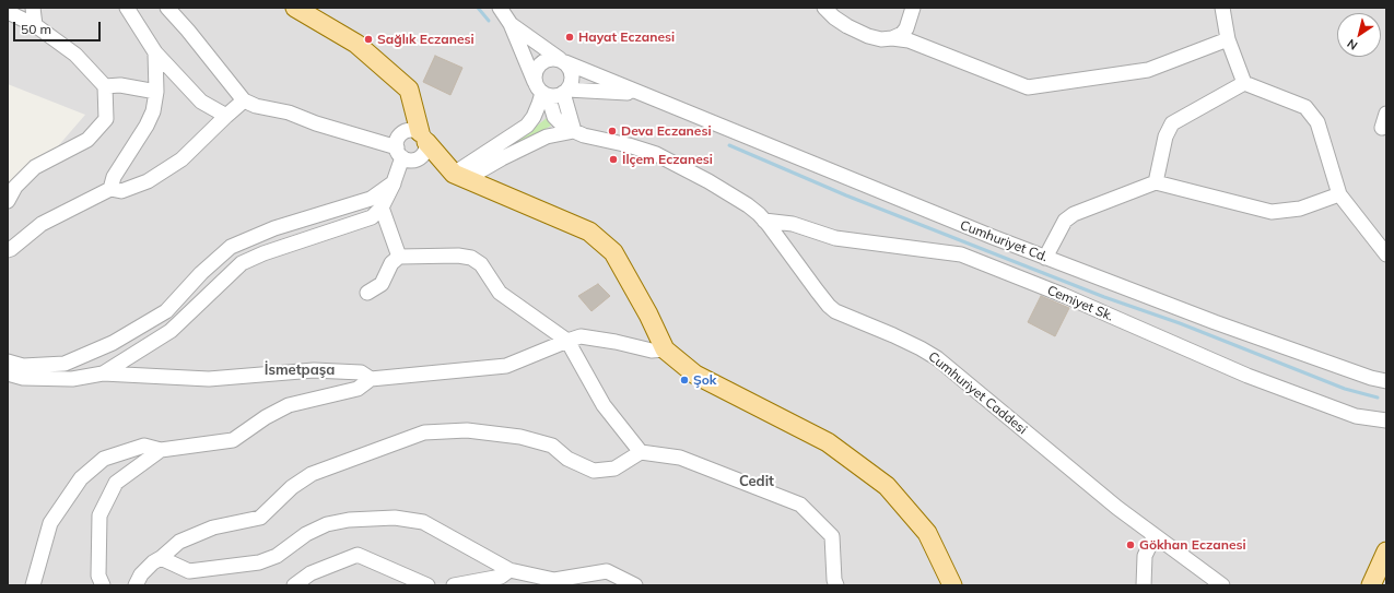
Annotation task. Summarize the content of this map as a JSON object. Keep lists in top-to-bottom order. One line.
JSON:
{"streets":{"street":["Cumhuriyet Cd.","Cemiyet Sk.","Cumhuriyet Caddesi"]},"crossings":[["Cumhuriyet Cd.","Cumhuriyet Caddesi"],["Cemiyet Sk.","Cumhuriyet Caddesi"]],"districts":["İsmetpaşa","Cedit"],"places":["Hayat Eczanesi","Sağlık Eczanesi","Deva Eczanesi","İlçem Eczanesi","Şok","Gökhan Eczanesi"],"scale_bar":"50 m","north":"bottom left"}
